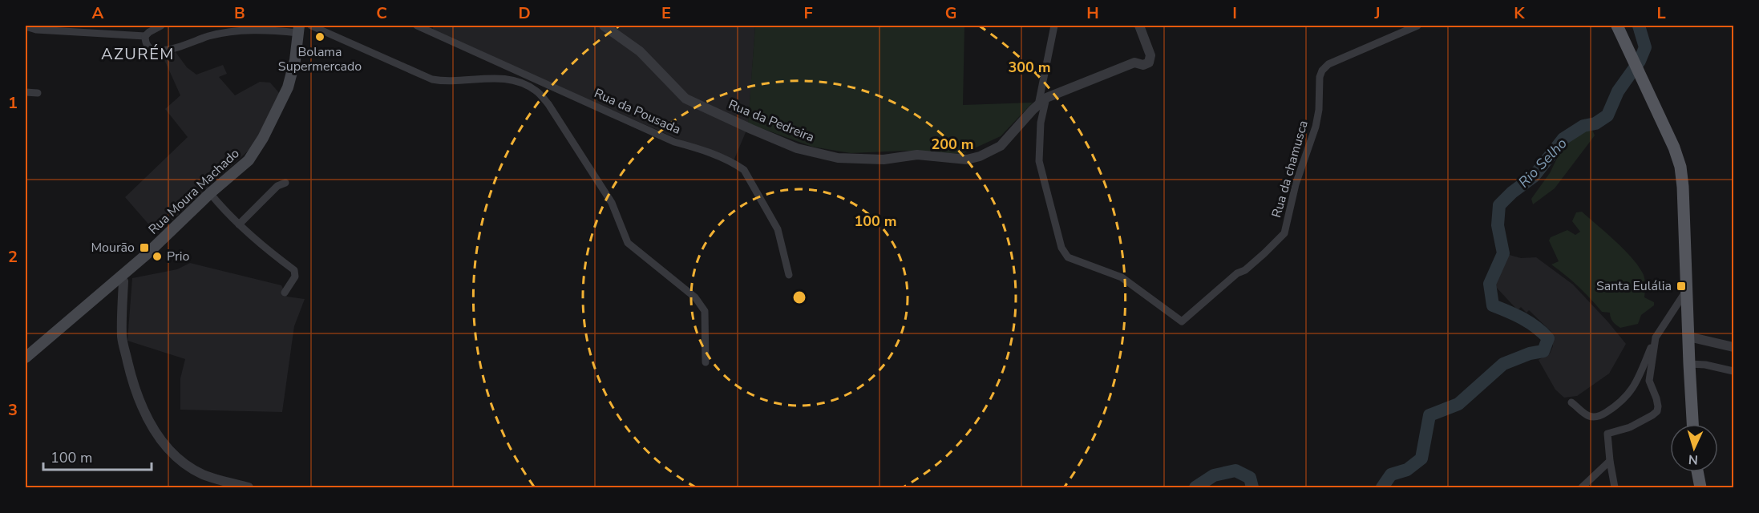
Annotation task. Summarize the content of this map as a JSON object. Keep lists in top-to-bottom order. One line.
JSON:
{"streets":{"main road":["Rua Moura Machado"],"street":["Rua da Pousada","Rua da Pedreira","Rua da chamusca"]},"crossings":[["Rua da Pedreira","Rua da chamusca"]],"districts":["AZURÉM"],"water":["Rio Selho"],"places":{"other":["Bolama Supermercado","Prio"],"transit":["Mourão","Santa Eulália"]},"scale_bar":"100 m","north":"bottom","grid":{"columns":["A","B","C","D","E","F","G","H","I","J","K","L"],"rows":["1","2","3"]},"rings":["300 m","200 m","100 m"]}
